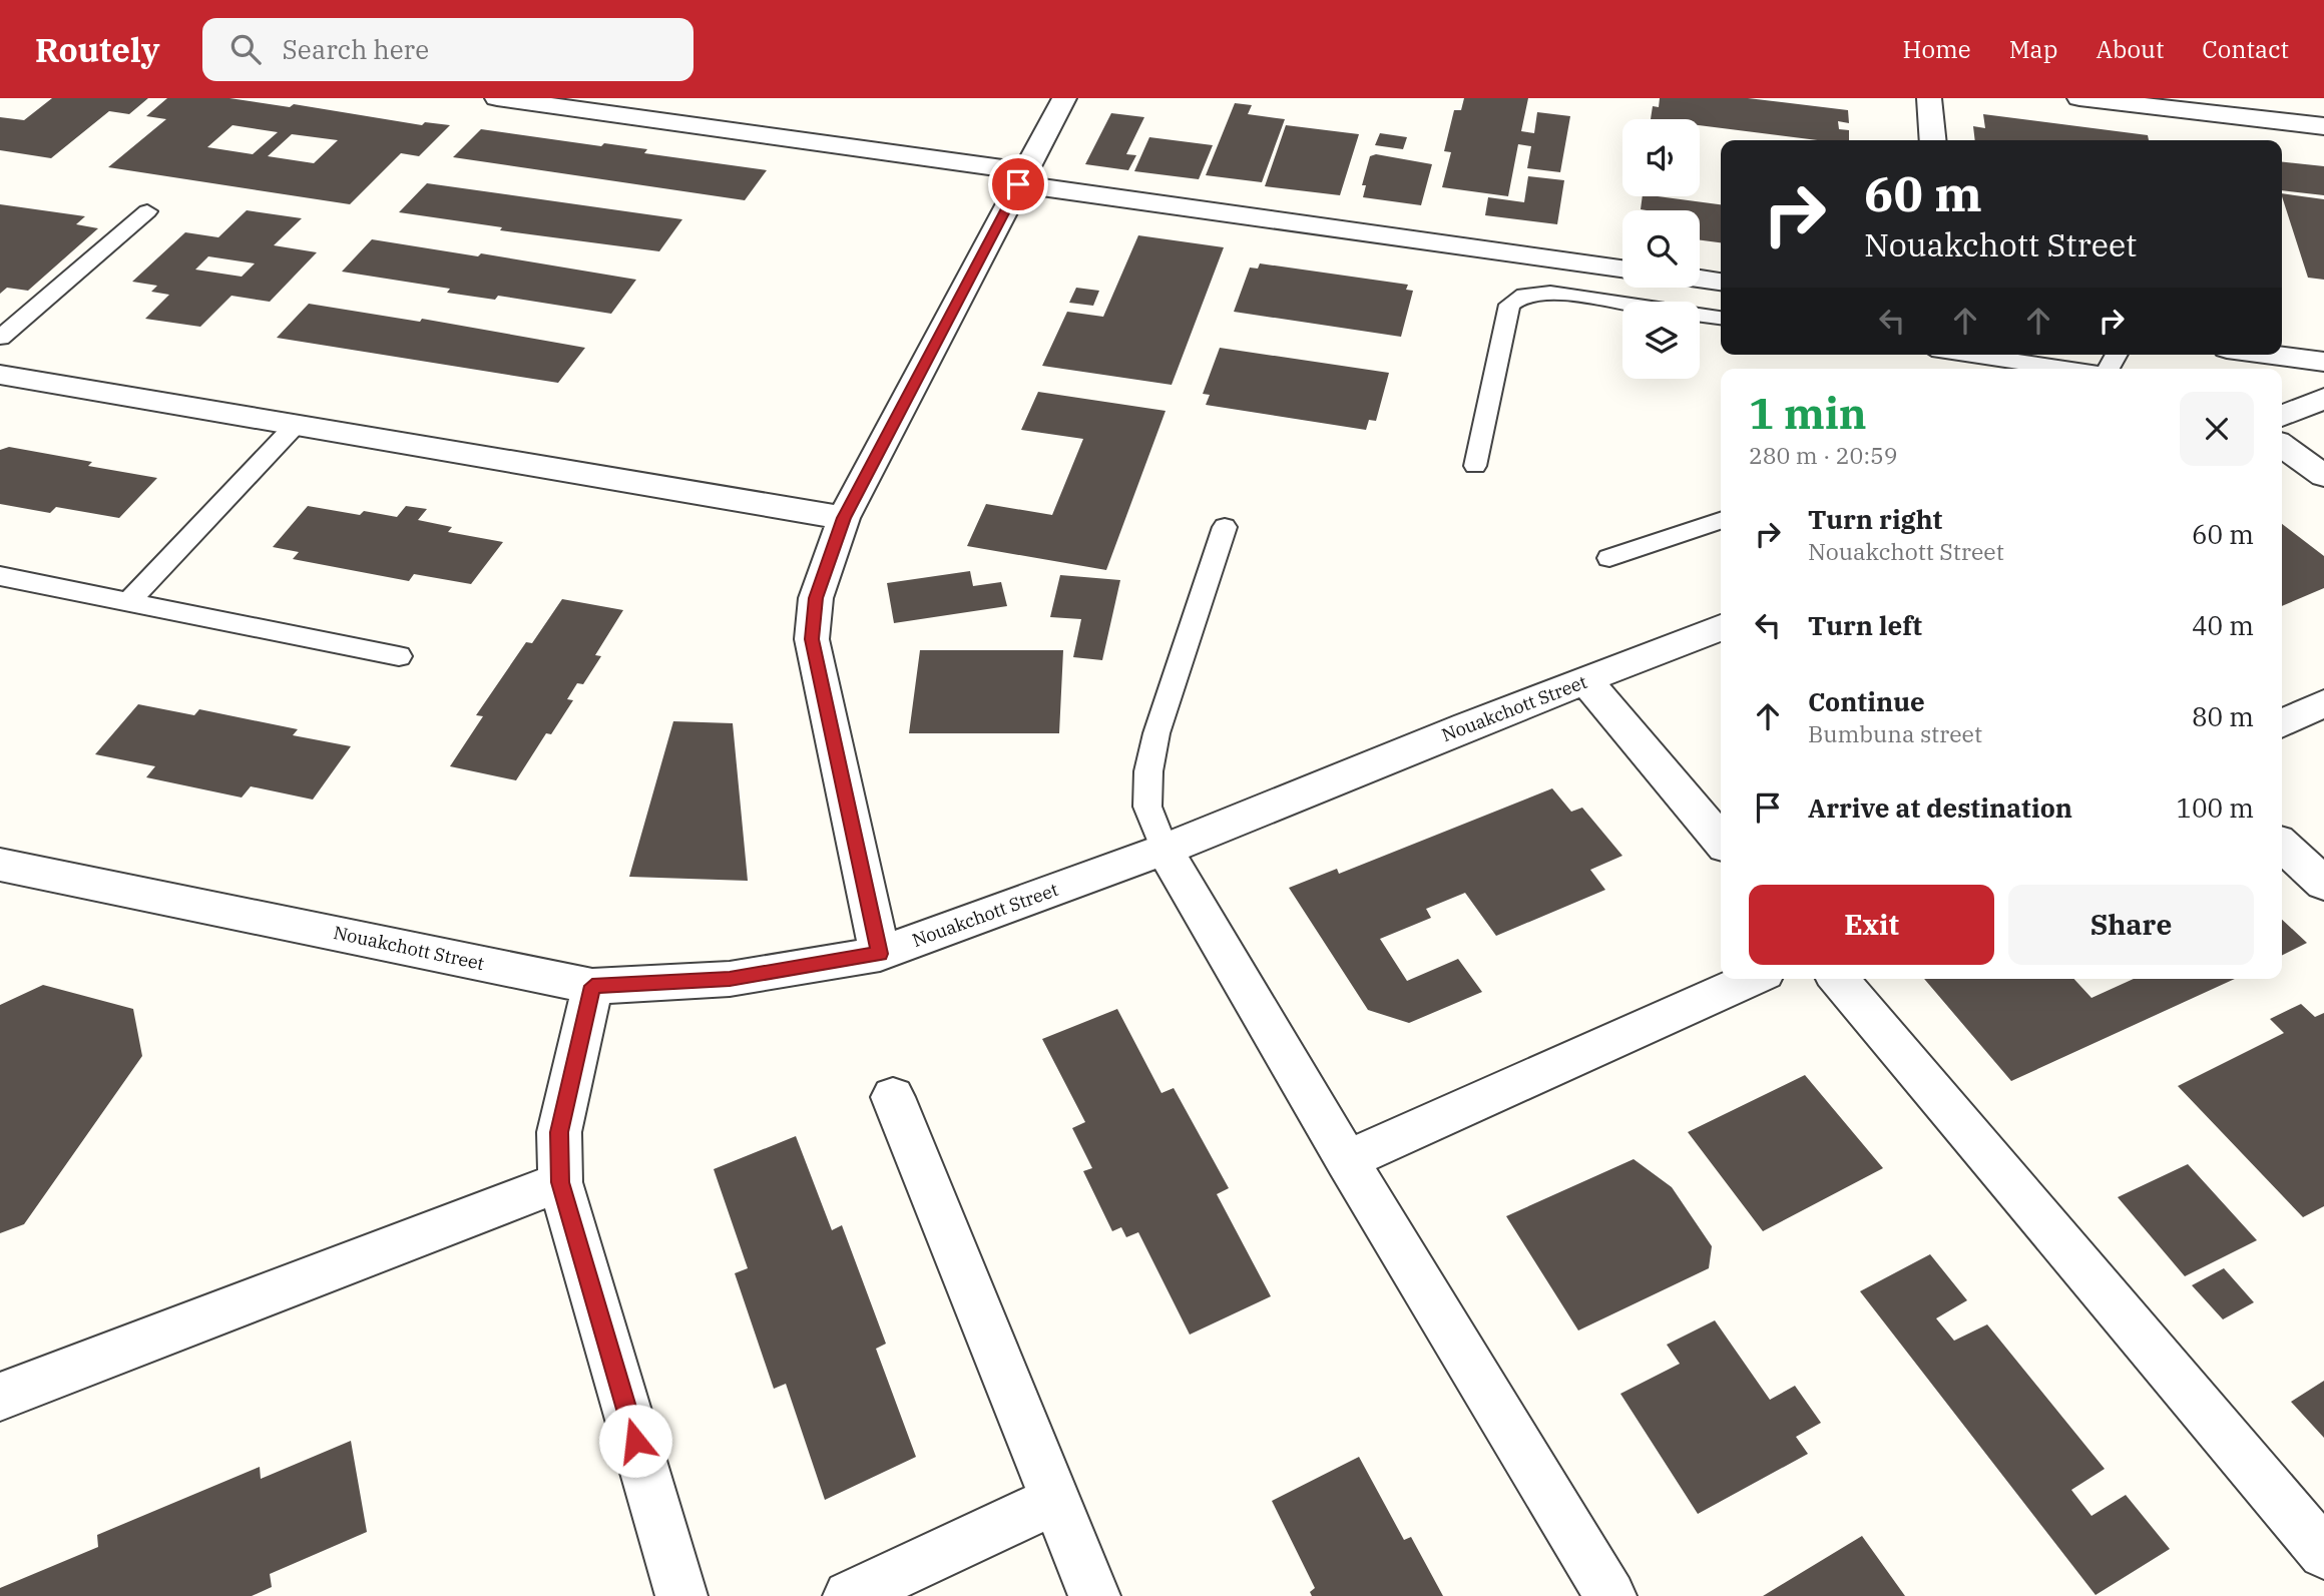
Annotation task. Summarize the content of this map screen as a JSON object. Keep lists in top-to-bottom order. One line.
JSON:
{"streets":{"street":["Nouakchott Street"]},"page":{"header":"Routely","search":"Search here","nav":["Home","Map","About","Contact"],"turn":["60 m","Nouakchott Street"],"heading":["1 min","280 m · 20:59"],"list":[{"name":"Turn right","note":"Nouakchott Street","value":"60 m"},{"name":"Turn left","value":"40 m"},{"name":"Continue","note":"Bumbuna street","value":"80 m"},{"name":"Arrive at destination","value":"100 m"}],"buttons":["Exit","Share"]}}
